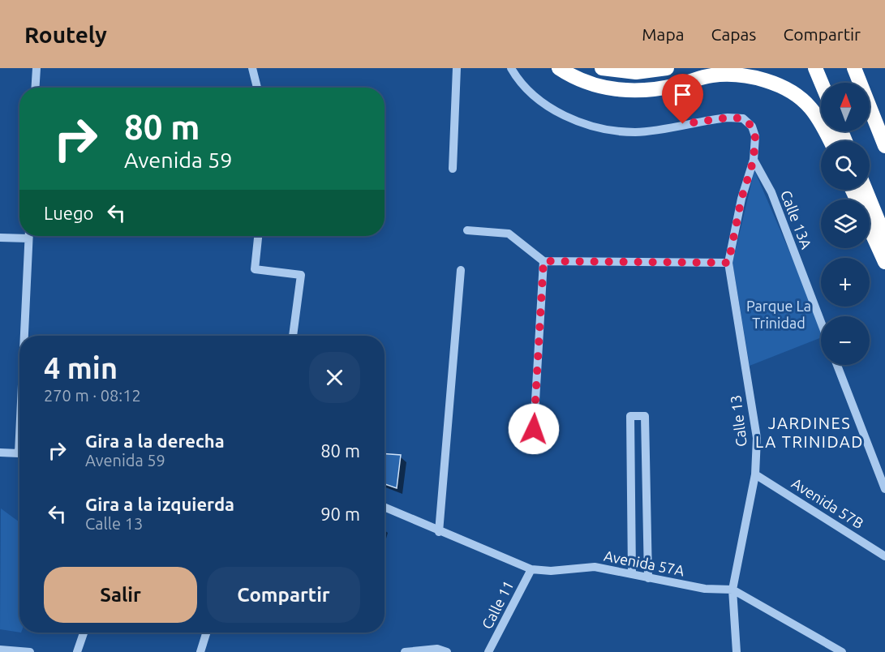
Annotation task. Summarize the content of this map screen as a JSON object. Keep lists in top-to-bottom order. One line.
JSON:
{"streets":{"street":["Calle 13A","Calle 13","Avenida 57B","Avenida 57A","Calle 11"]},"crossings":[["Calle 13A","Calle 13"],["Calle 13","Avenida 57B"],["Calle 13","Avenida 57A"],["Avenida 57A","Calle 11"]],"districts":["JARDINES LA TRINIDAD"],"parks":["Parque La Trinidad"],"north":"top","page":{"header":"Routely","nav":["Mapa","Capas","Compartir"],"map_buttons":["+","−"],"turn":["80 m","Avenida 59"],"then":"Luego","heading":["4 min","270 m · 08:12"],"list":[{"name":"Gira a la derecha","note":"Avenida 59","value":"80 m"},{"name":"Gira a la izquierda","note":"Calle 13","value":"90 m"}],"buttons":["Salir","Compartir"]}}
